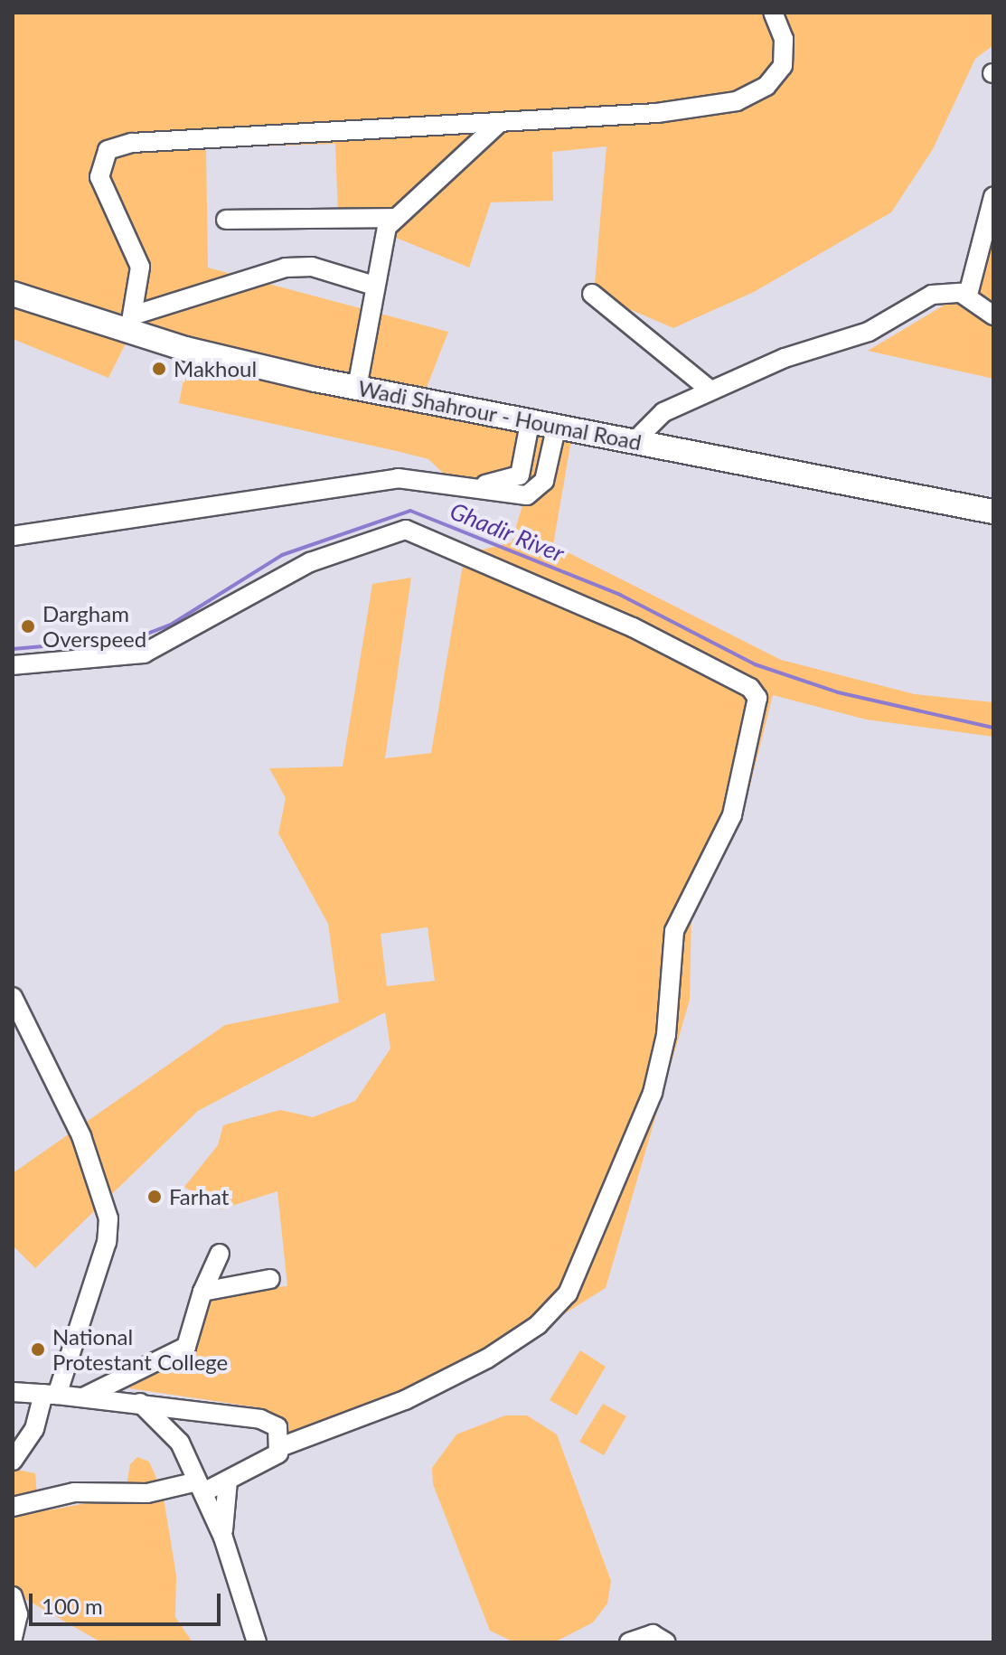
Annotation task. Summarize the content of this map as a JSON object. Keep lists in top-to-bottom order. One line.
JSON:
{"streets":{"main road":["Wadi Shahrour - Houmal Road"]},"water":["Ghadir River"],"places":["Makhoul","Dargham Overspeed","Farhat","National Protestant College"],"scale_bar":"100 m"}
